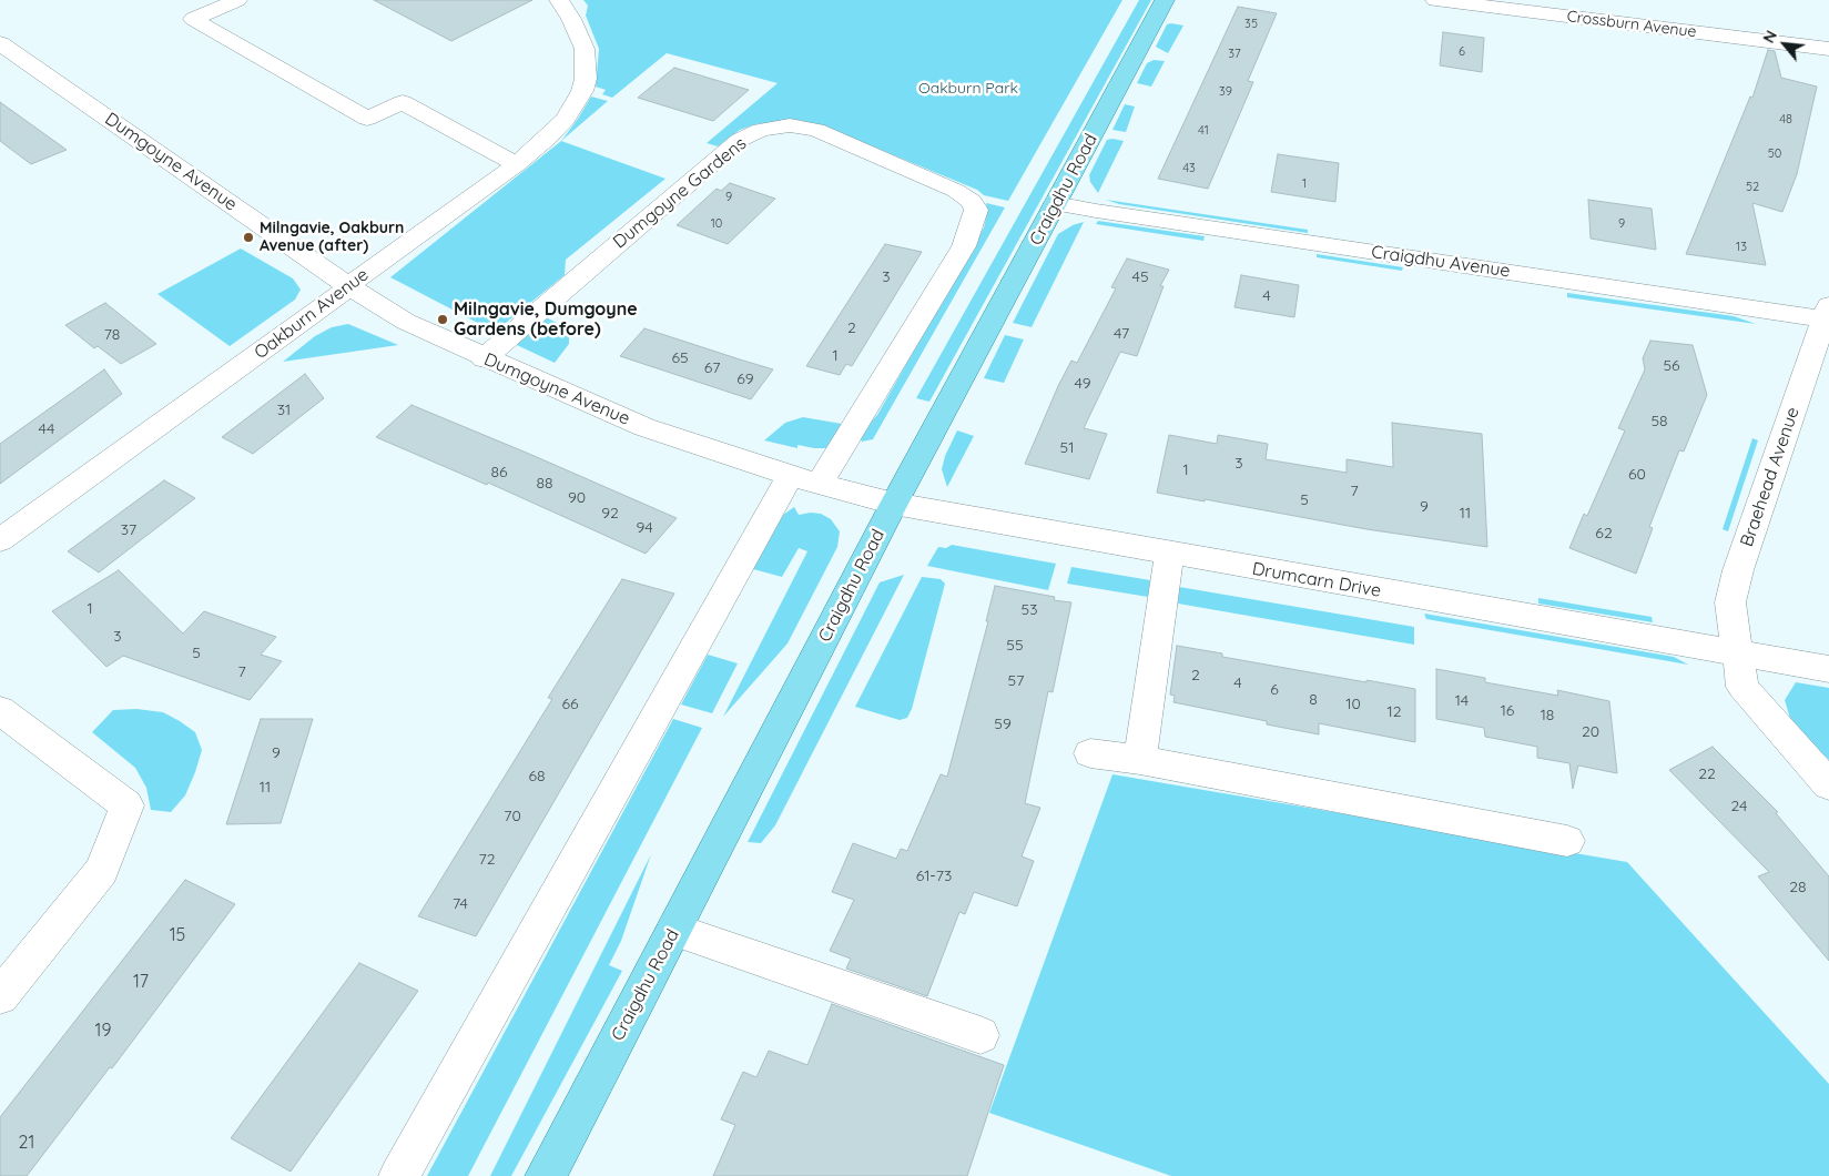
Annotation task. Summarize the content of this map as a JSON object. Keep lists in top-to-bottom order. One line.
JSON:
{"streets":{"main road":["Craigdhu Road"],"street":["Crossburn Avenue","Dumgoyne Avenue","Dumgoyne Gardens","Craigdhu Avenue","Oakburn Avenue","Braehead Avenue","Drumcarn Drive"]},"crossings":[["Dumgoyne Avenue","Craigdhu Road"],["Dumgoyne Avenue","Dumgoyne Gardens"],["Dumgoyne Avenue","Oakburn Avenue"],["Dumgoyne Avenue","Drumcarn Drive"],["Craigdhu Road","Craigdhu Avenue"],["Craigdhu Road","Drumcarn Drive"],["Craigdhu Avenue","Braehead Avenue"],["Braehead Avenue","Drumcarn Drive"]],"parks":["Oakburn Park"],"places":["Milngavie, Oakburn Avenue (after)","Milngavie, Dumgoyne Gardens (before)"],"house_numbers":["35","6","37","39","48","41","50","43","1","52","9","10","9","13","3","45","4","2","47","78","1","65","56","67","69","49","31","58","44","51","3","1","86","60","88","7","90","5","9","92","11","94","37","62","1","53","3","55","5","7","2","57","4","6","8","14","66","10","16","12","18","59","20","9","22","68","11","24","70","72","61-73","28","74","15","17","19","21"],"north":"top left"}
